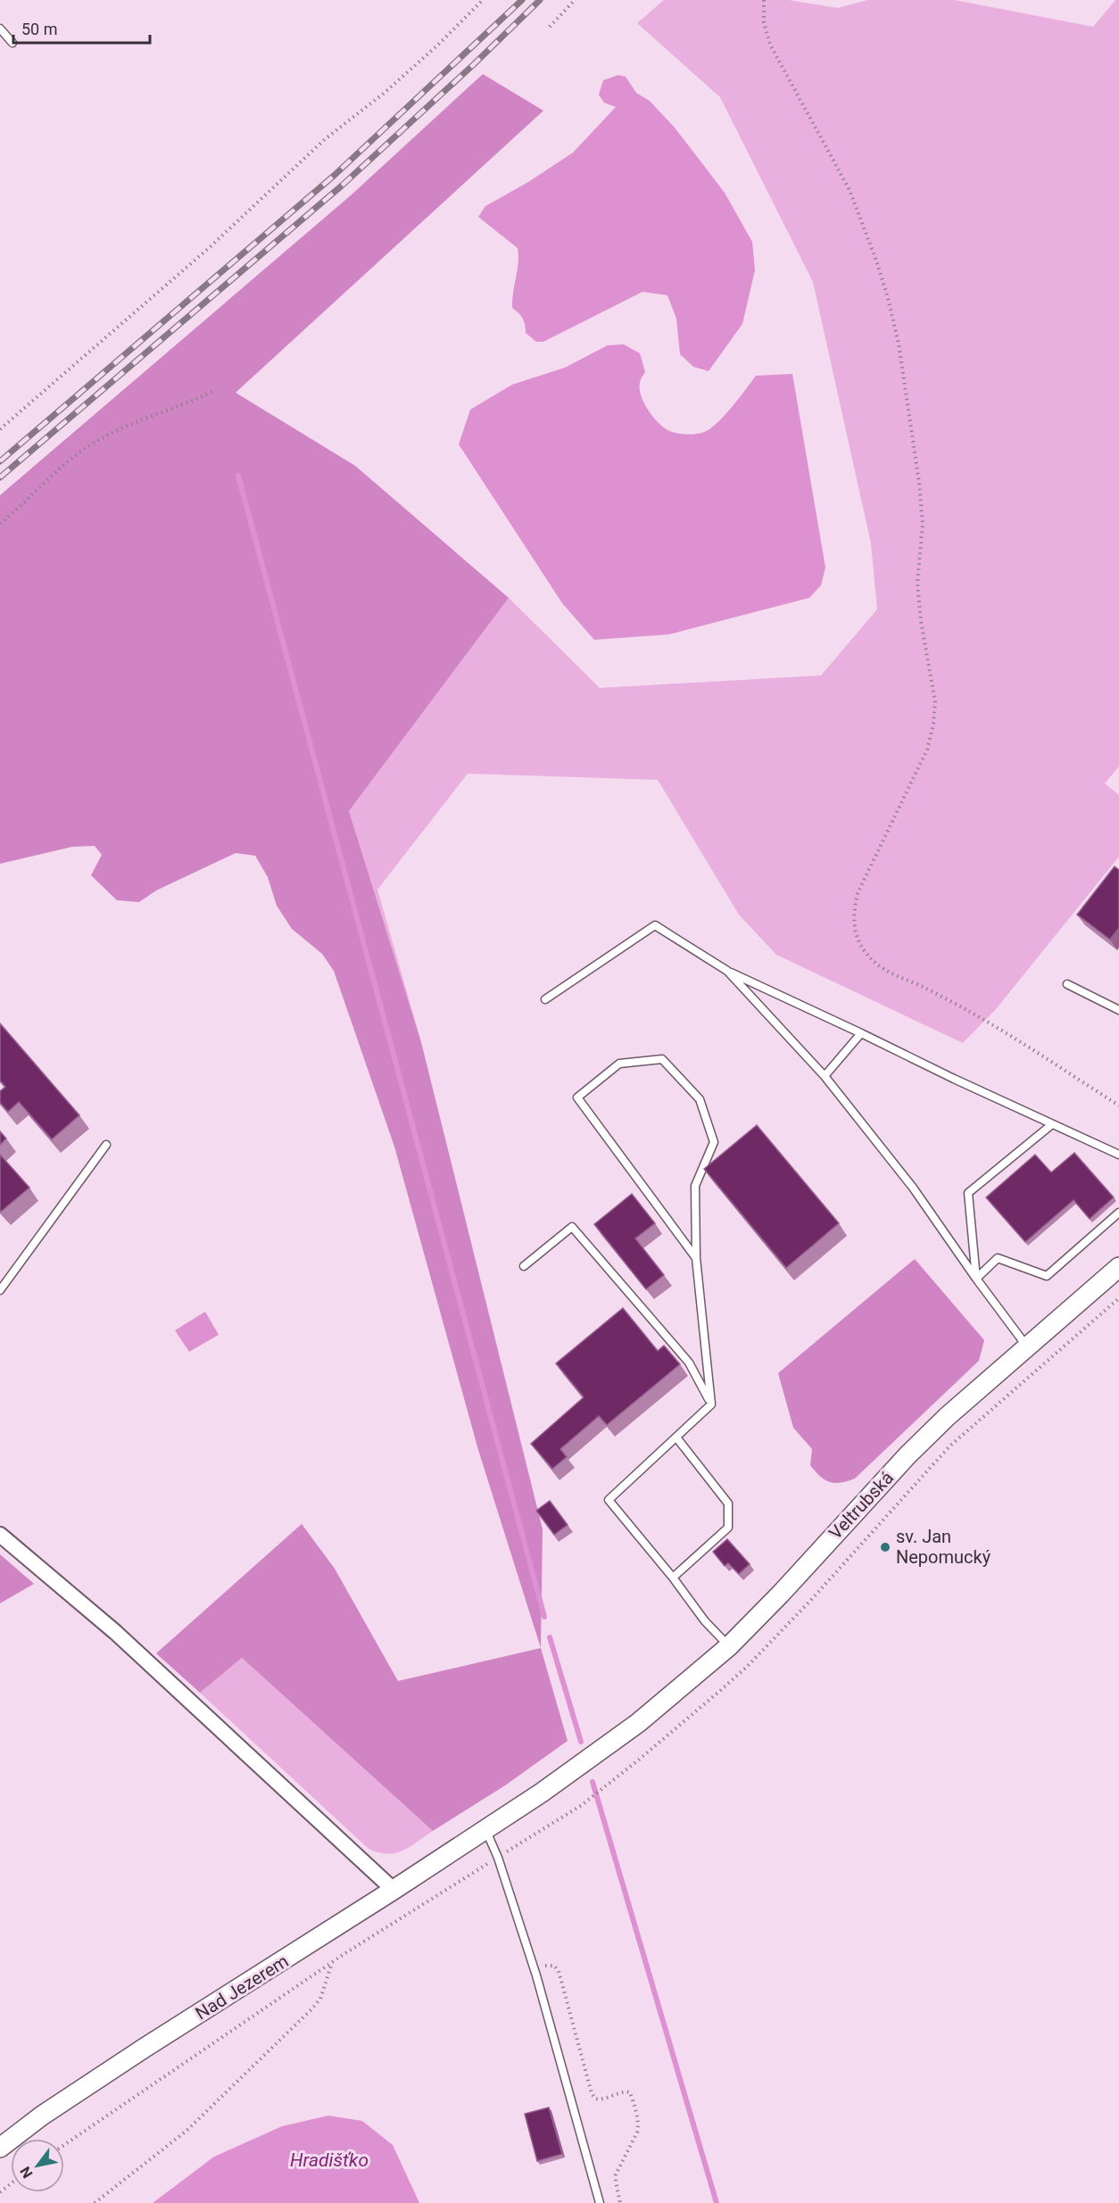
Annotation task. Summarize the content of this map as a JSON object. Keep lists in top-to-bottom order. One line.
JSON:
{"streets":{"street":["Veltrubská","Nad Jezerem"]},"crossings":[["Veltrubská","Nad Jezerem"]],"water":["Hradišťko"],"places":["sv. Jan Nepomucký"],"scale_bar":"50 m","north":"bottom left"}
